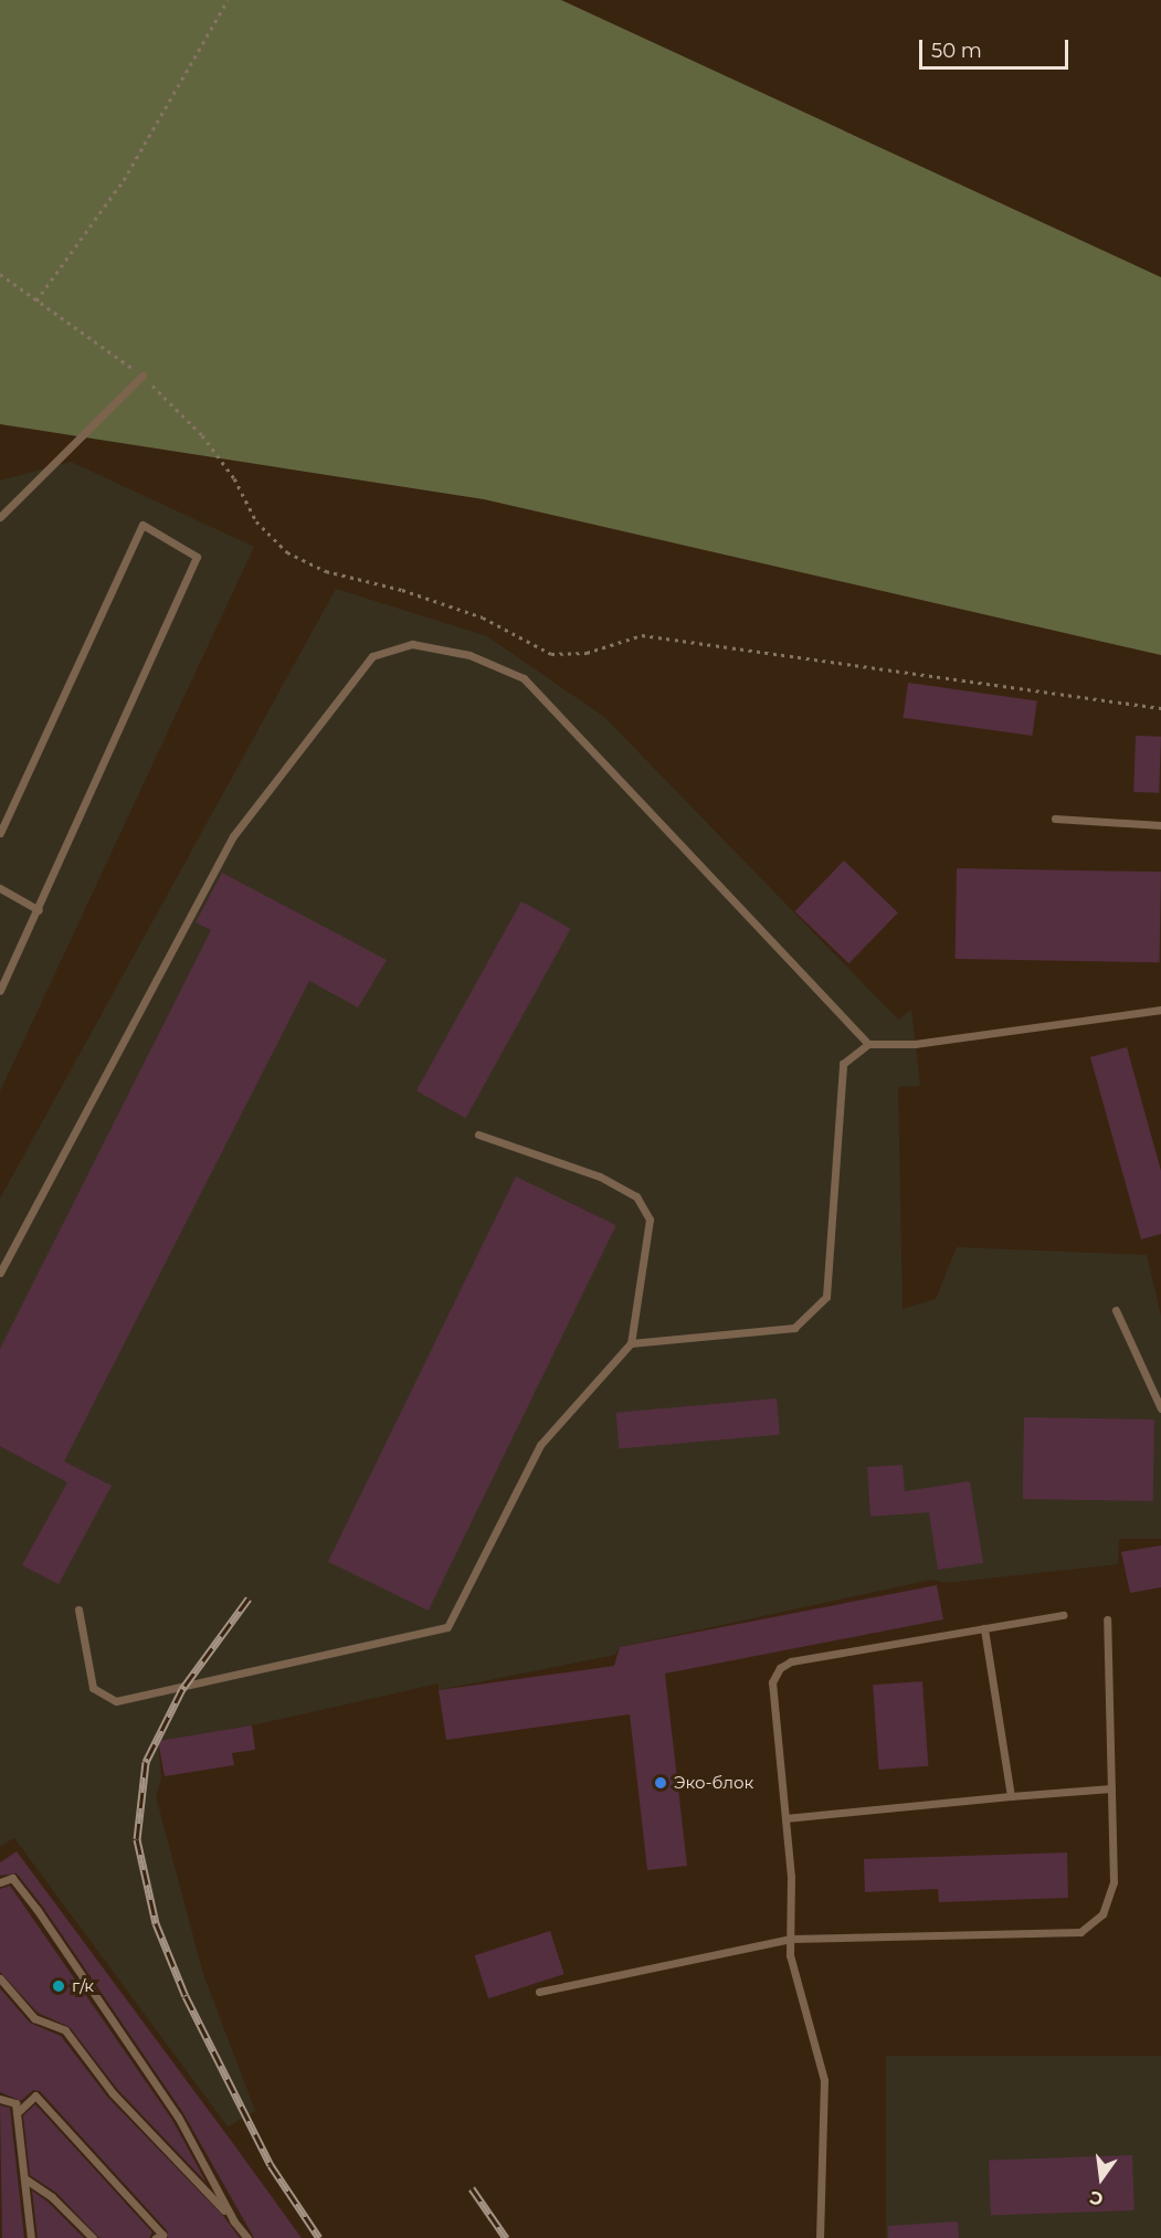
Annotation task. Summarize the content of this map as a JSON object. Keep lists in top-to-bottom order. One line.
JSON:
{"places":["Эко-блок","г/к"],"scale_bar":"50 m","north":"bottom"}
